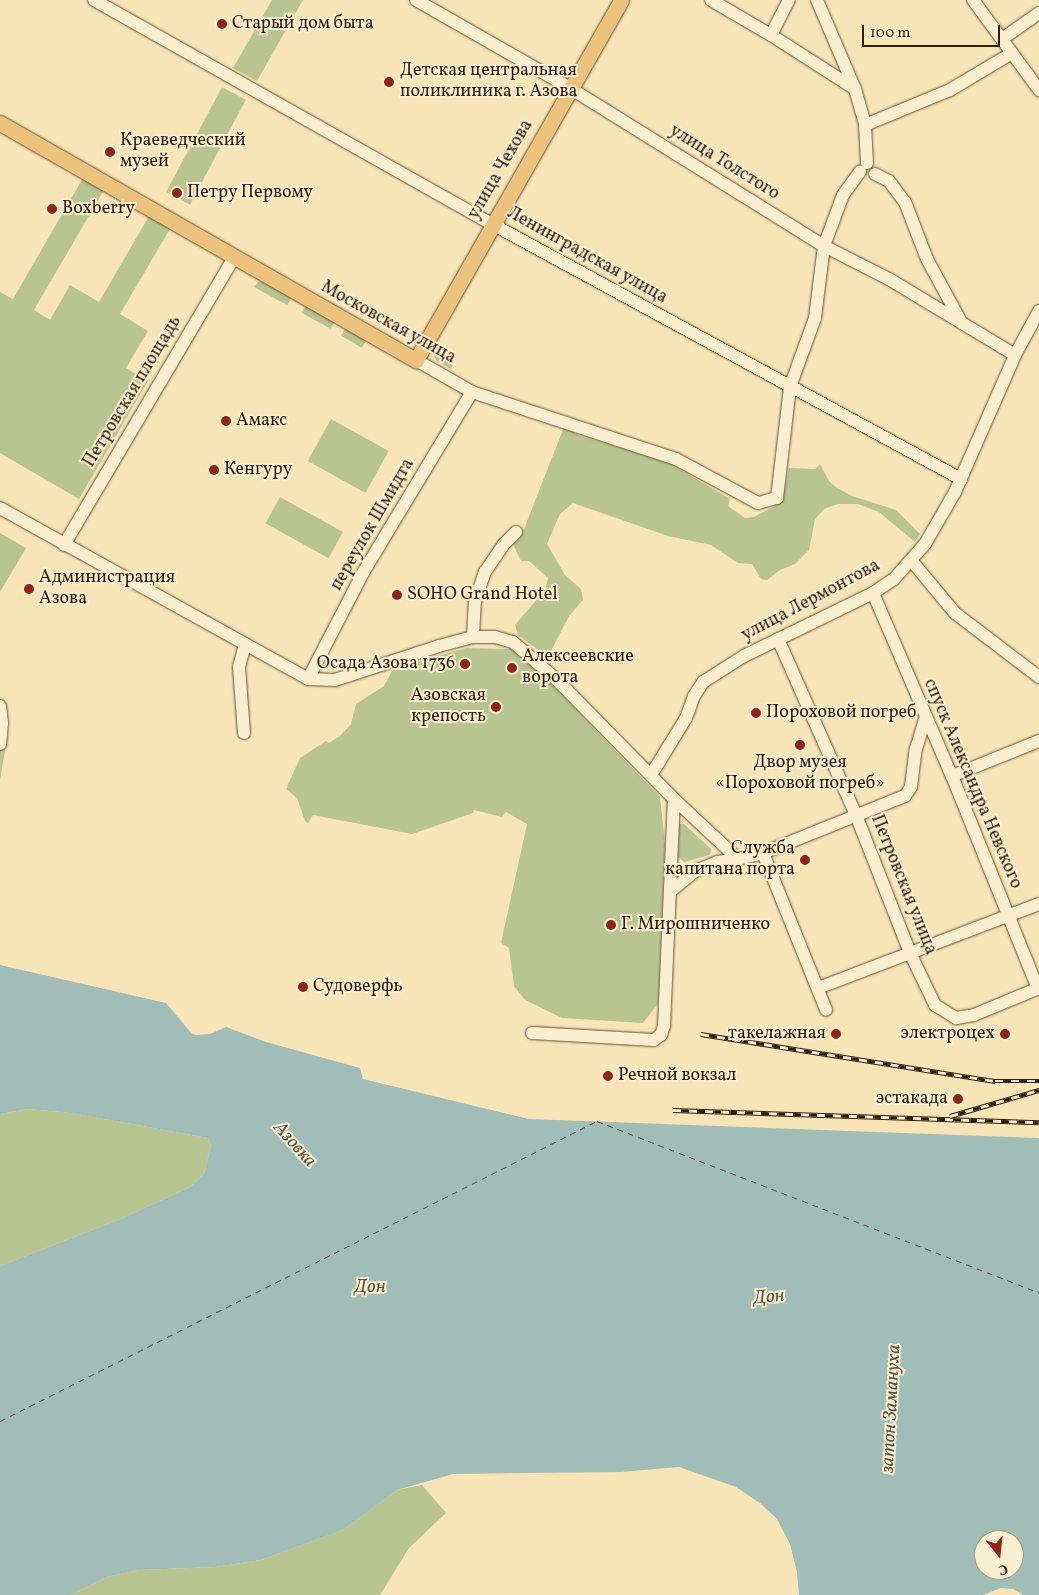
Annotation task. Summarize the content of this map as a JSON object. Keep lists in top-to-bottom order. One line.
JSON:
{"streets":{"main road":["улица Чехова","Московская улица"],"street":["улица Толстого","Ленинградская улица","Петровская площадь","переулок Шмидта","улица Лермонтова","спуск Александра Невского","Петровская улица"]},"crossings":[["улица Толстого","улица Чехова"],["улица Толстого","улица Лермонтова"],["улица Чехова","Ленинградская улица"],["улица Чехова","Московская улица"],["Ленинградская улица","Московская улица"],["Ленинградская улица","улица Лермонтова"],["Московская улица","Петровская площадь"],["Московская улица","переулок Шмидта"],["улица Лермонтова","спуск Александра Невского"],["улица Лермонтова","Петровская улица"],["спуск Александра Невского","Петровская улица"]],"water":["Азовка","Дон","затон Замануха"],"places":["Старый дом быта","Детская центральная поликлиника г. Азова","Краеведческий музей","Петру Первому","Boxberry","Амакс","Кенгуру","Администрация Азова","SOHO Grand Hotel","Осада Азова 1736","Алексеевские ворота","Азовская крепость","Пороховой погреб","Двор музея «Пороховой погреб»","Служба капитана порта","Г. Мирошниченко","Судоверфь","такелажная","электроцех","Речной вокзал","эстакада"],"scale_bar":"100 m","north":"bottom"}
